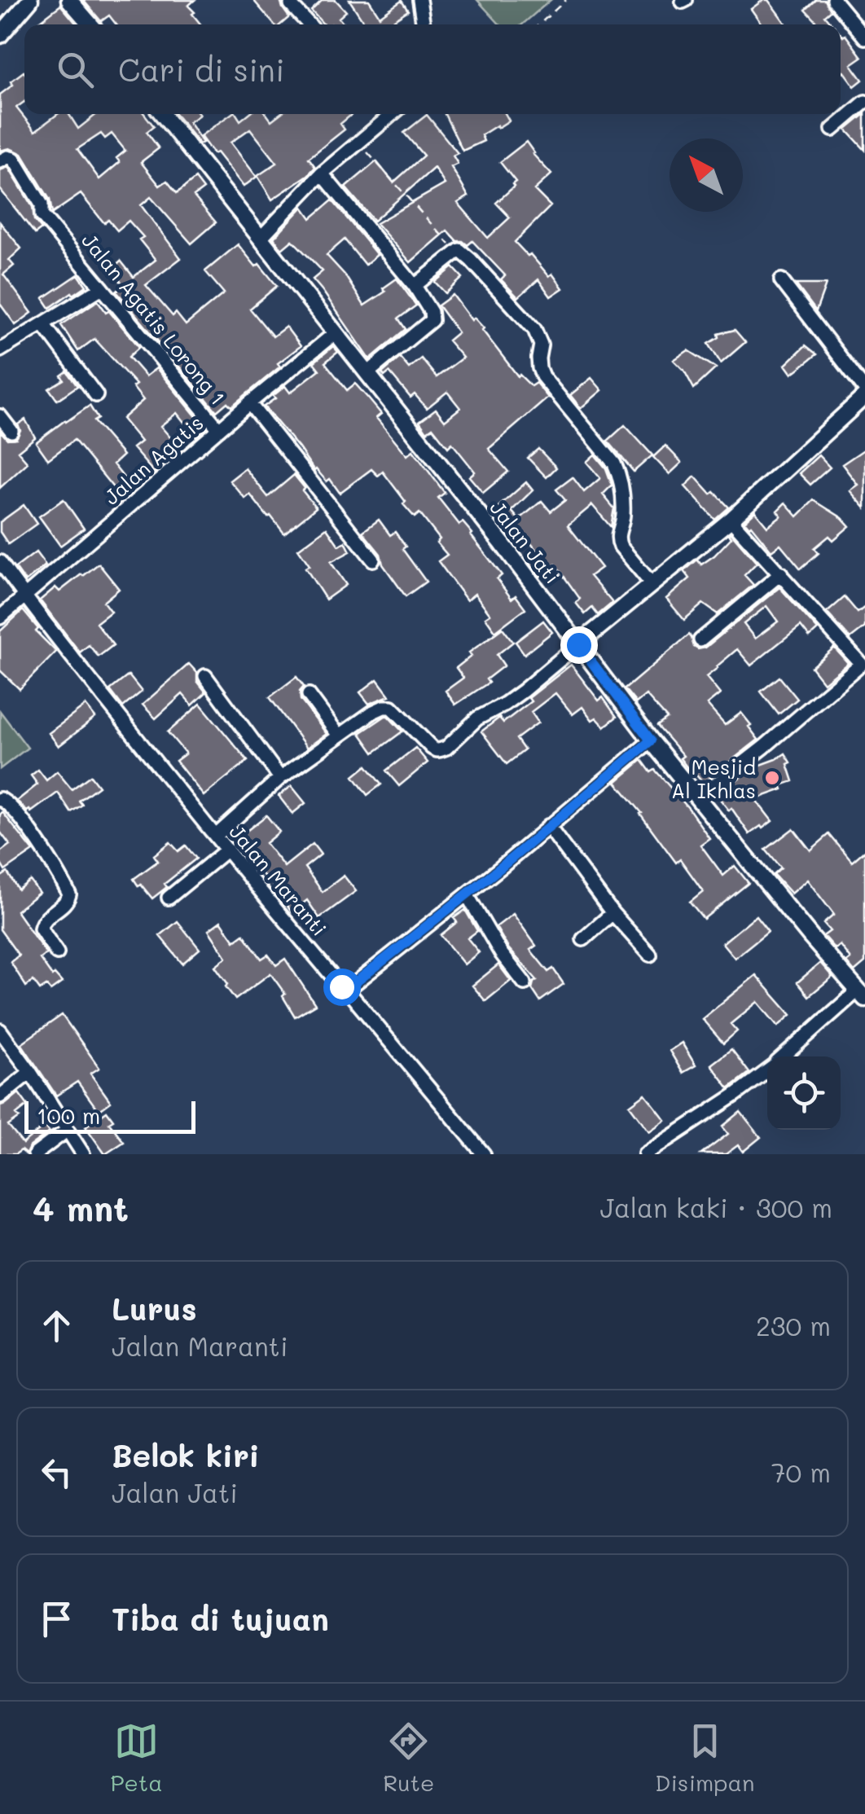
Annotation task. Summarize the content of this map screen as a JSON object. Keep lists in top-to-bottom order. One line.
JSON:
{"streets":{"street":["Jalan Agatis Lorong 1","Jalan Agatis","Jalan Jati","Jalan Maranti"]},"crossings":[["Jalan Agatis Lorong 1","Jalan Agatis"],["Jalan Agatis","Jalan Jati"],["Jalan Agatis","Jalan Maranti"]],"places":["Mesjid Al Ikhlas"],"scale_bar":"100 m","north":"top left","page":{"search":"Cari di sini","scale":"100 m","heading":["4 mnt","Jalan kaki · 300 m"],"list":[["Lurus","Jalan Maranti","230 m"],["Belok kiri","Jalan Jati","70 m"],"Tiba di tujuan"],"nav":["Peta","Rute","Disimpan"]}}
